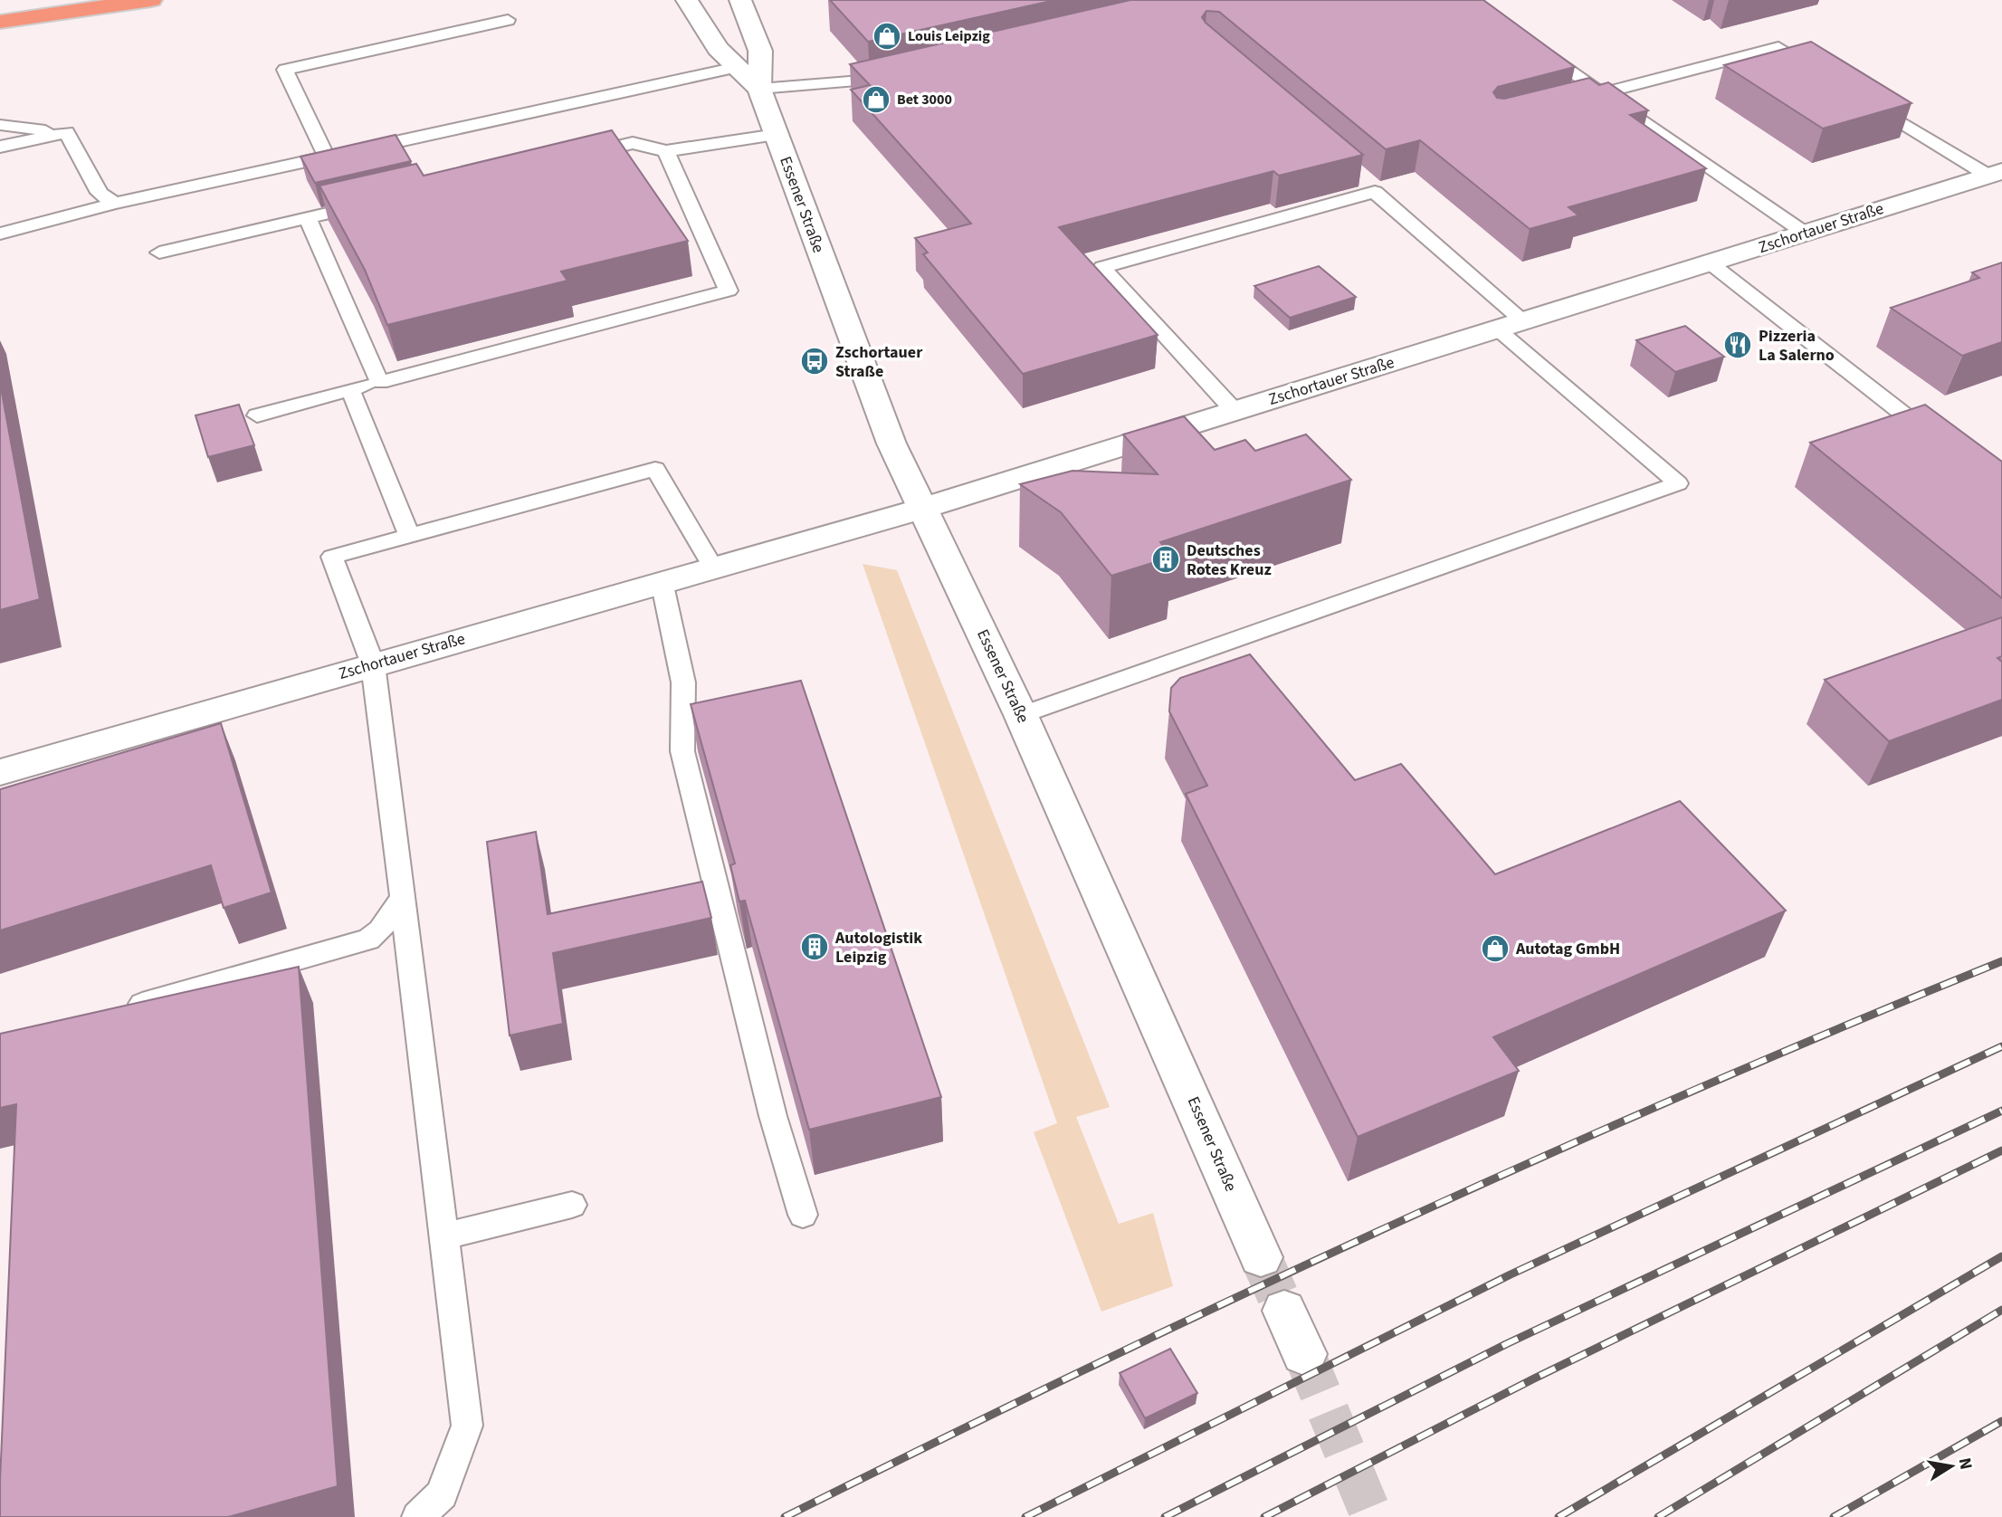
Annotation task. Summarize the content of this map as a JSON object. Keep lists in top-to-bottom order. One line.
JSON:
{"streets":{"main road":["Essener Straße","Zschortauer Straße"]},"crossings":[["Essener Straße","Zschortauer Straße"]],"places":{"shop":["Louis Leipzig","Bet 3000","Autotag GmbH"],"restaurant":["Pizzeria La Salerno"],"bus stop":["Zschortauer Straße"],"building":["Deutsches Rotes Kreuz","Autologistik Leipzig"]},"north":"right"}
